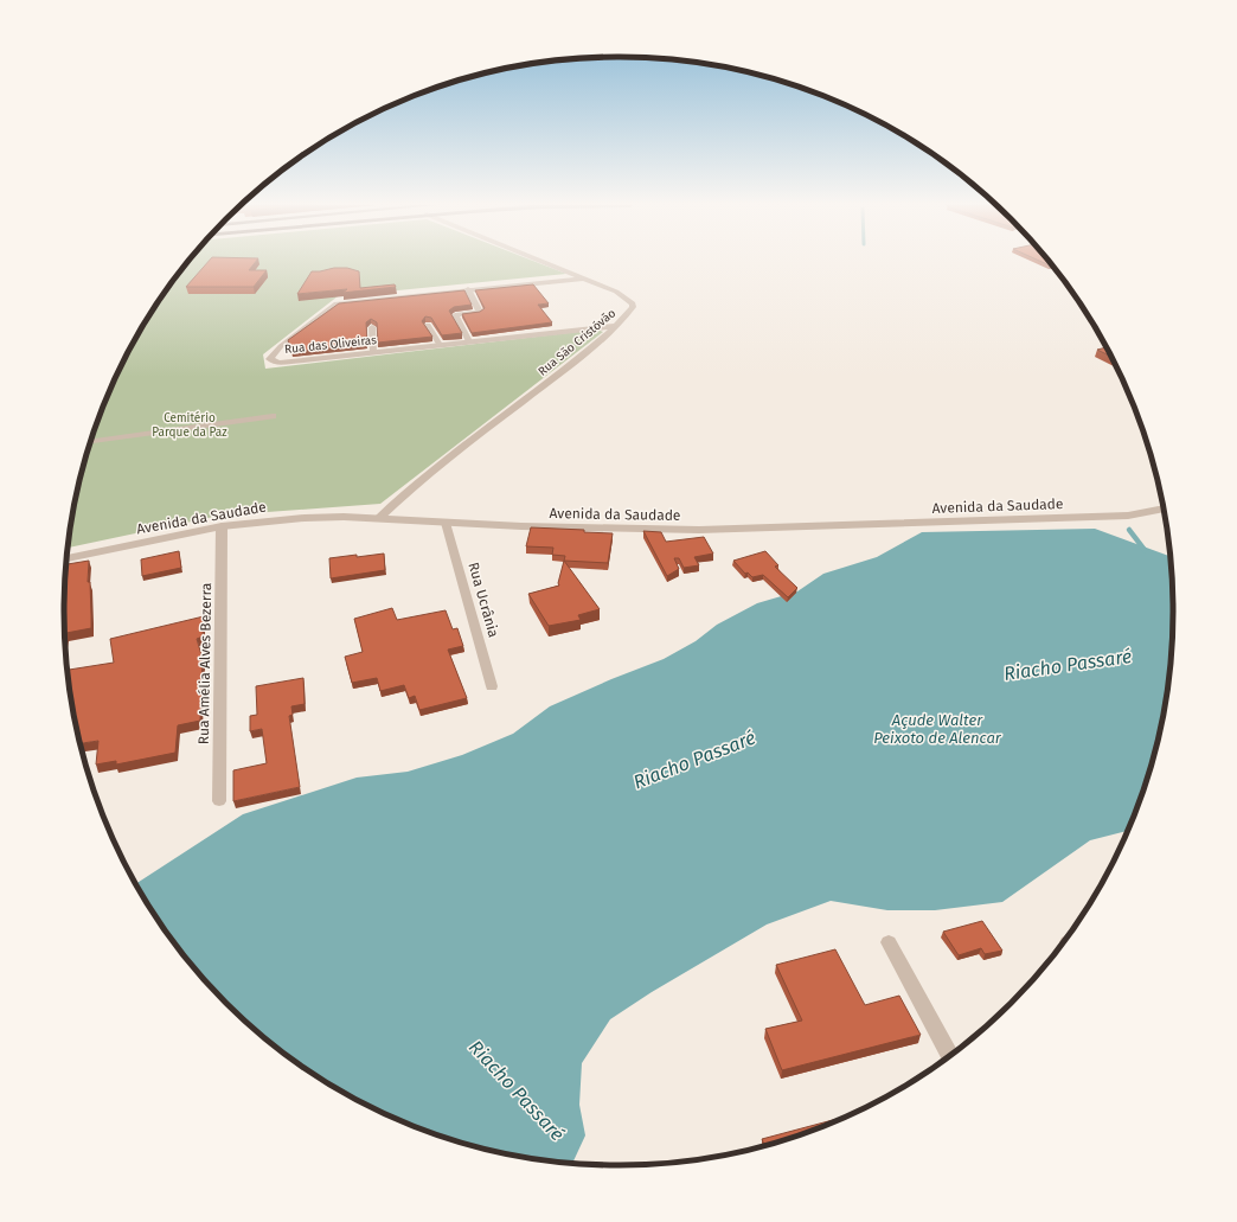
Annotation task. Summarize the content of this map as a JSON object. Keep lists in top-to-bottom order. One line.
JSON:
{"streets":{"street":["Rua São Cristóvão","Rua das Oliveiras","Avenida da Saudade","Rua Ucrânia","Rua Amélia Alves Bezerra"]},"crossings":[["Rua São Cristóvão","Rua das Oliveiras"],["Rua São Cristóvão","Avenida da Saudade"],["Avenida da Saudade","Rua Ucrânia"],["Avenida da Saudade","Rua Amélia Alves Bezerra"]],"water":["Riacho Passaré","Açude Walter Peixoto de Alencar"],"parks":["Cemitério Parque da Paz"]}
